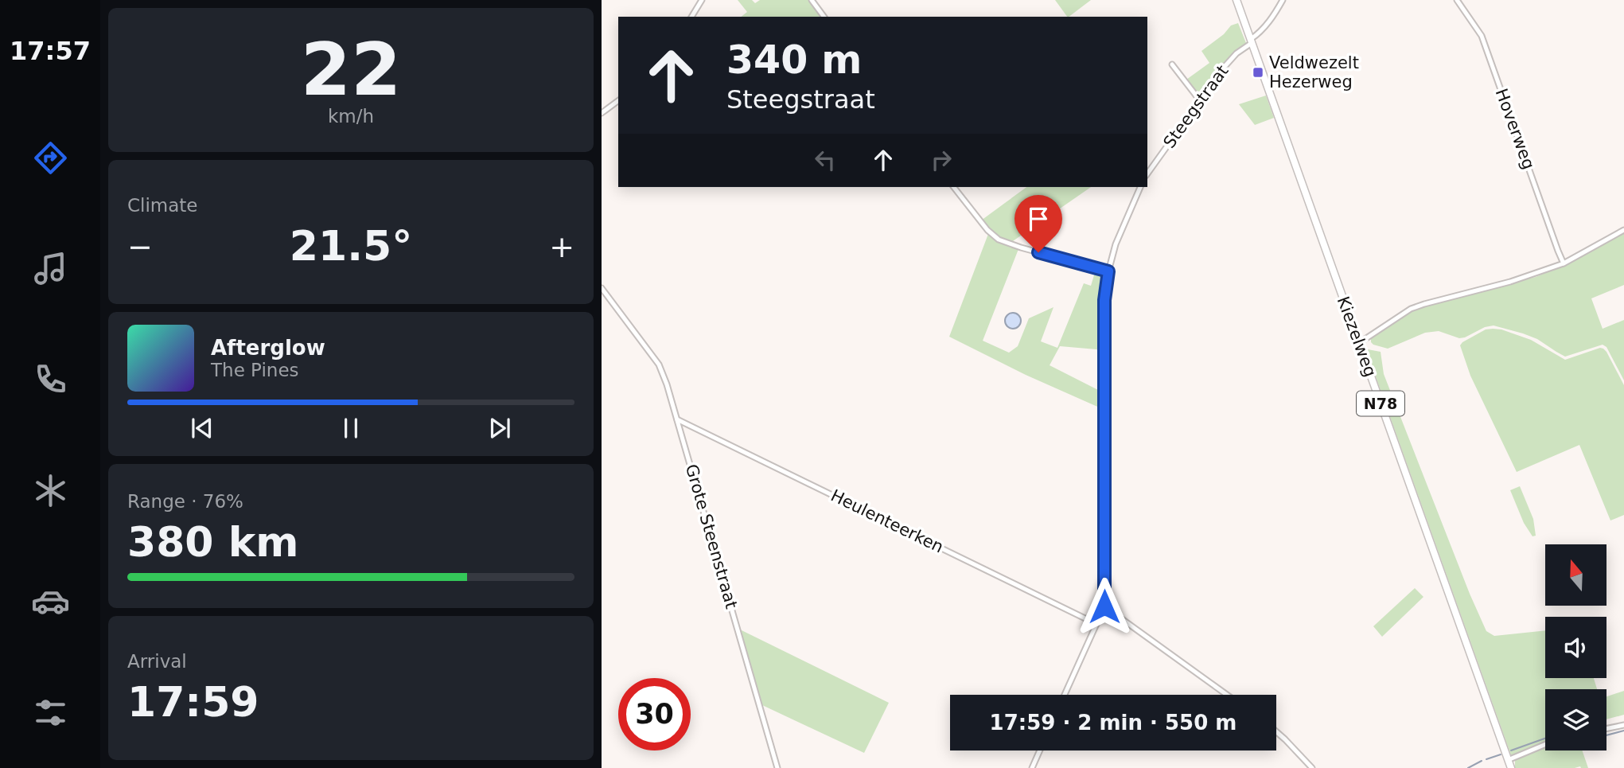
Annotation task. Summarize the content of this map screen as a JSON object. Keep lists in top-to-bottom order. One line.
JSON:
{"streets":{"main road":["Kiezelweg","N78"],"street":["Steegstraat","Hoverweg","Heulenteerken","Grote Steenstraat"]},"crossings":[["Steegstraat","Kiezelweg"],["Heulenteerken","Grote Steenstraat"]],"places":{"transit":["Veldwezelt Hezerweg"]},"north":"top","page":{"tabs":"17:57","tile":[["22","km/h"],"Climate",["Range · 76%","380 km"],["Arrival","17:59"]],"turn":["340 m","Steegstraat"],"heat":["−","21.5°","+"],"song":["Afterglow","The Pines"],"limit":"30","trip":"17:59 · 2 min · 550 m"}}
